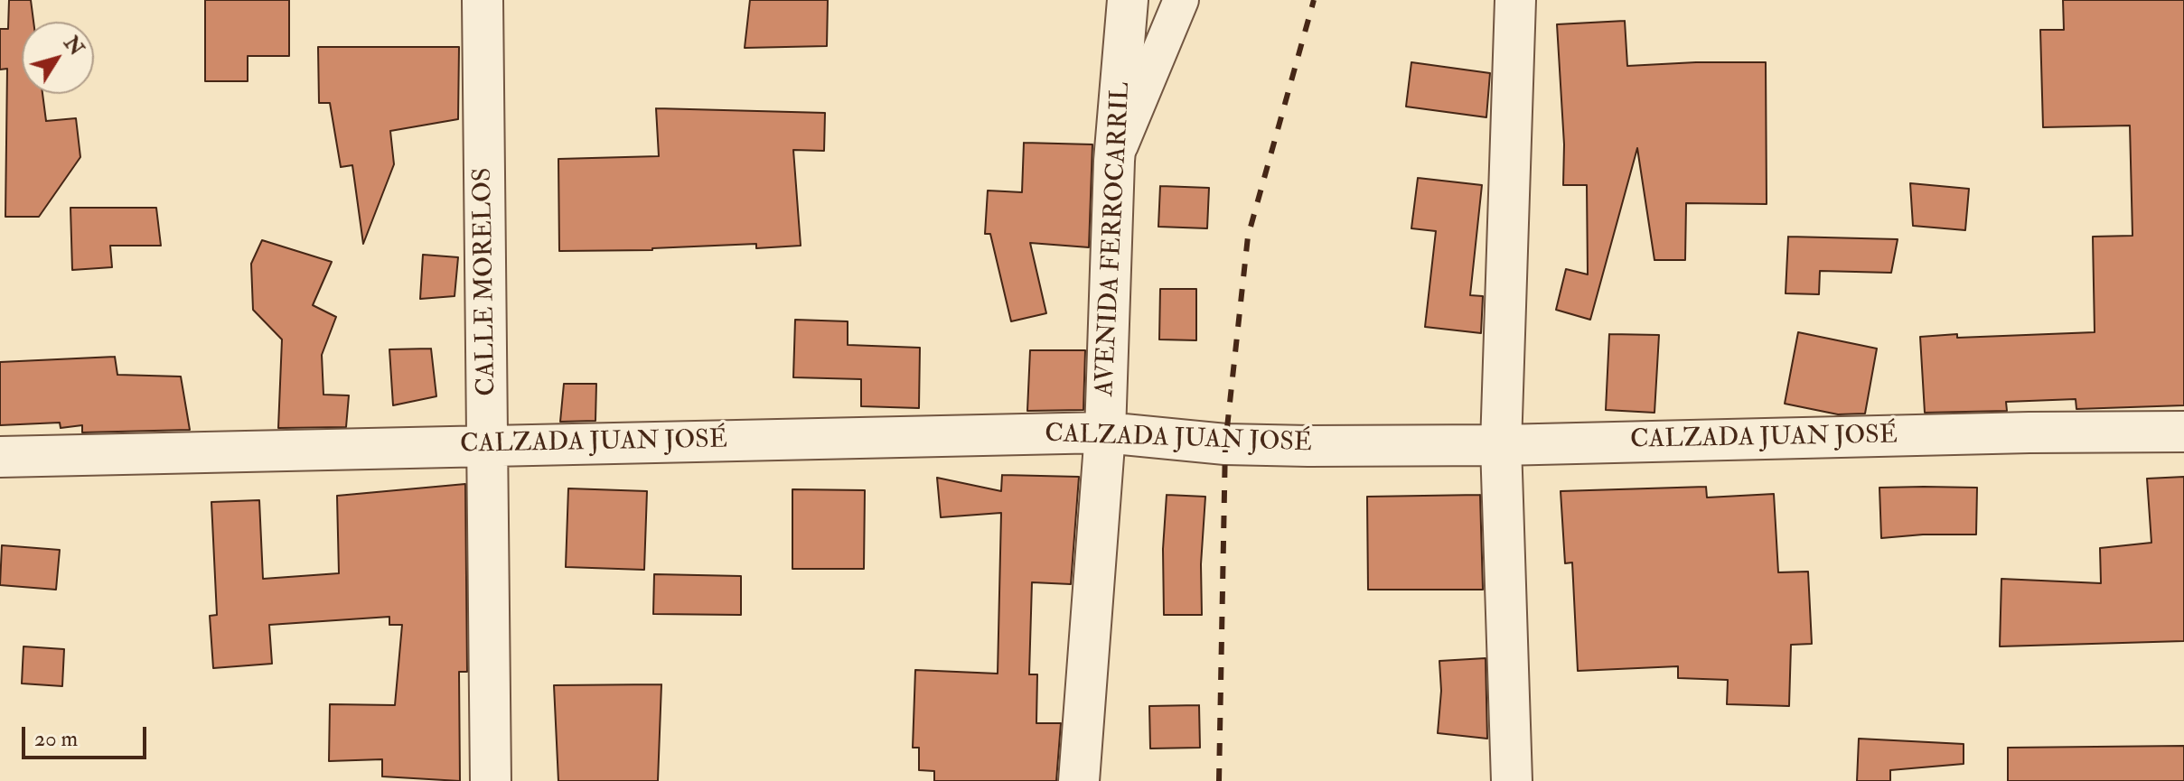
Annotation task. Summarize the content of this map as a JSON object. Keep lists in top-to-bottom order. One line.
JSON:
{"streets":{"street":["AVENIDA FERROCARRIL","CALLE MORELOS","CALZADA JUAN JOSÉ"]},"crossings":[["AVENIDA FERROCARRIL","CALZADA JUAN JOSÉ"],["CALLE MORELOS","CALZADA JUAN JOSÉ"]],"scale_bar":"20 m","north":"top right"}
